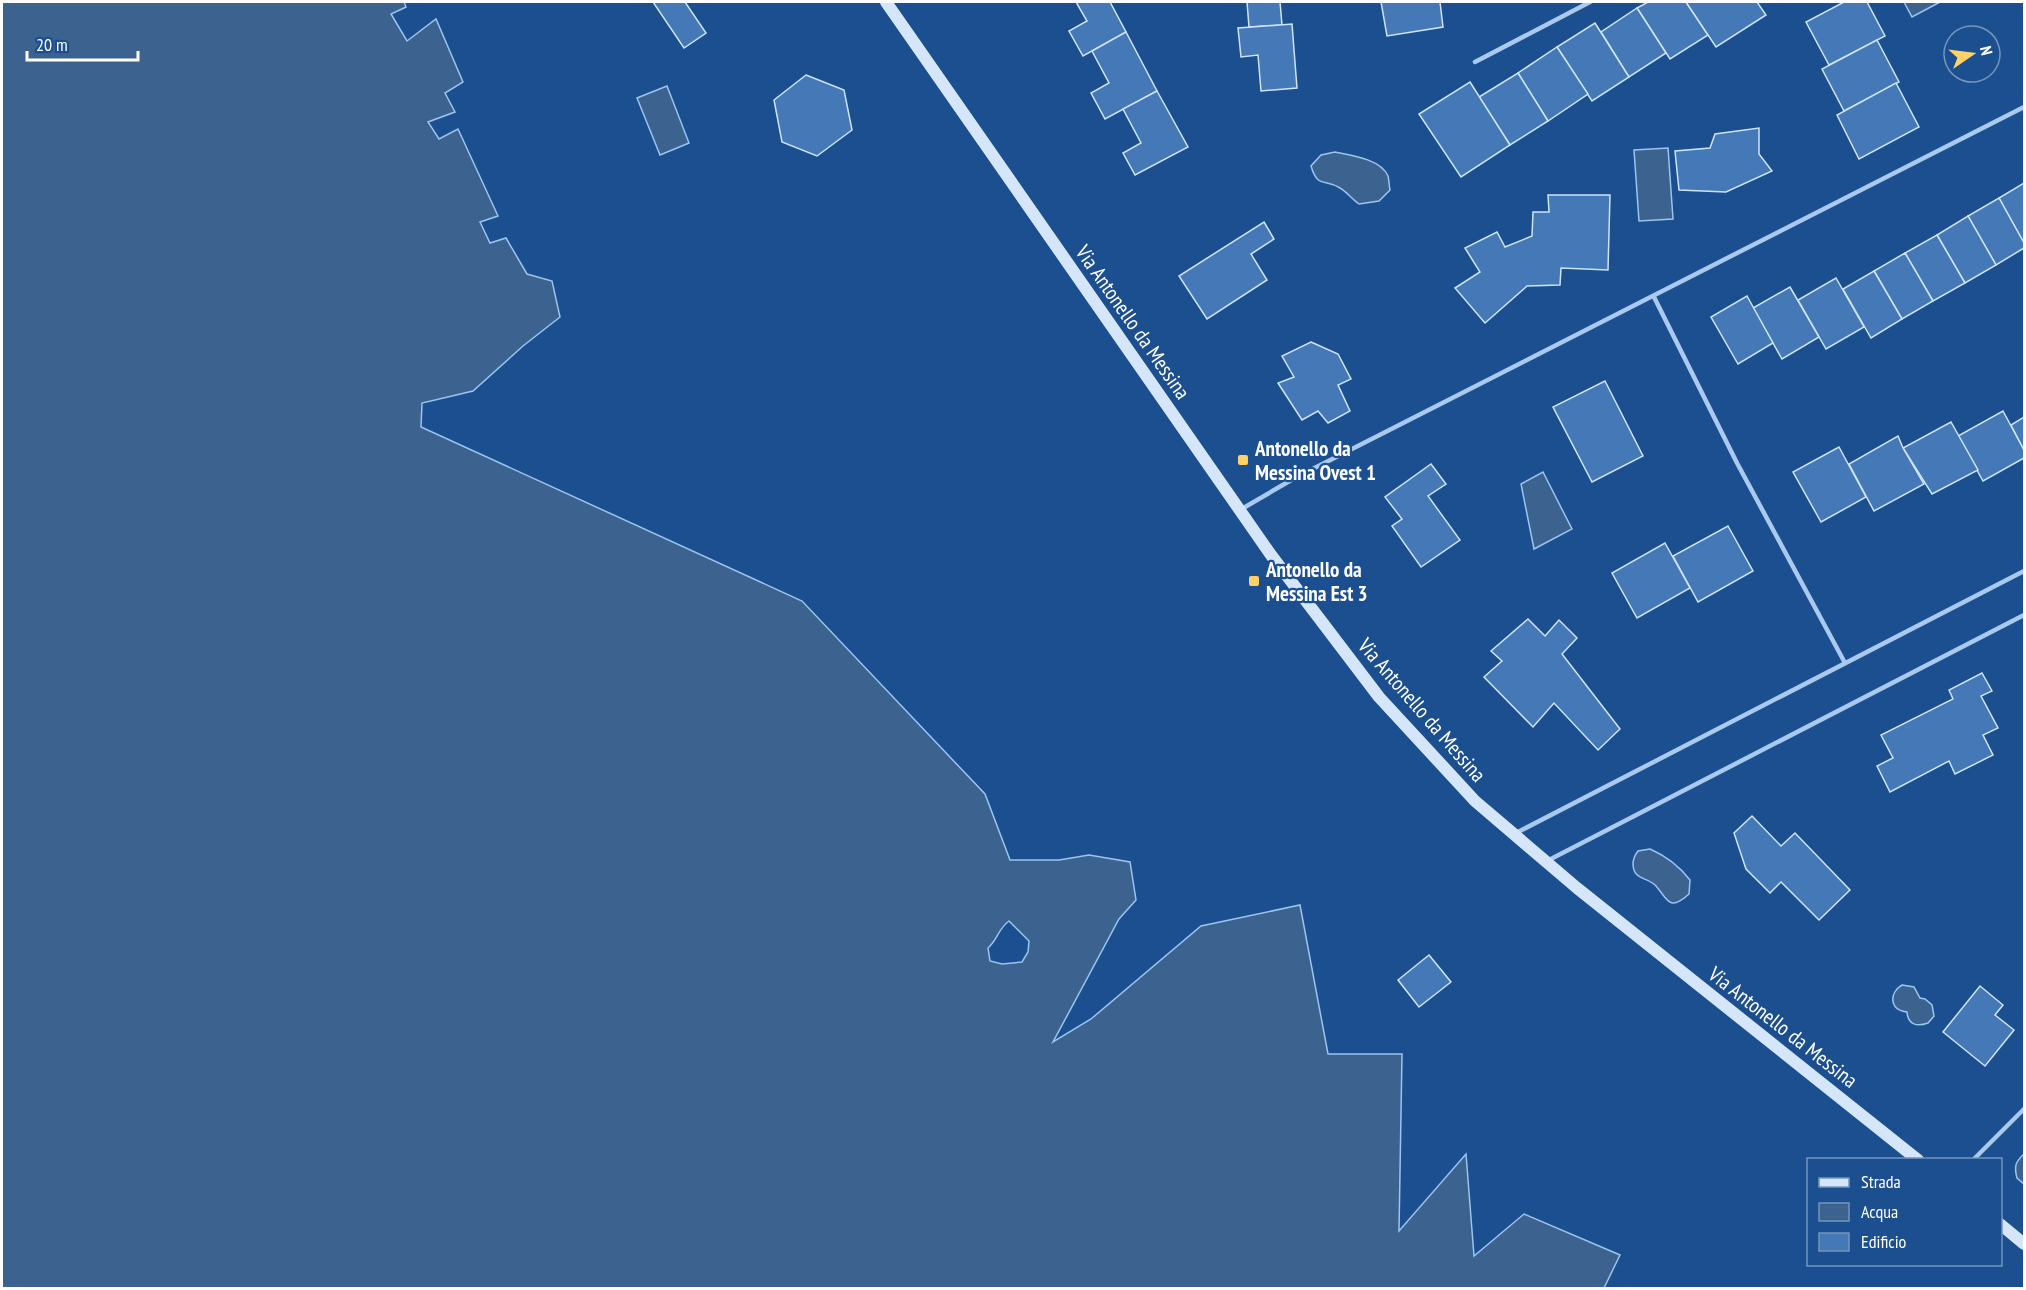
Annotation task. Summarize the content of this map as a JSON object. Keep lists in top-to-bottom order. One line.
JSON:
{"streets":{"main road":["Via Antonello da Messina"]},"places":{"transit":["Antonello da Messina Ovest 1","Antonello da Messina Est 3"]},"legend":["Strada","Acqua","Edificio"],"scale_bar":"20 m","north":"right"}
